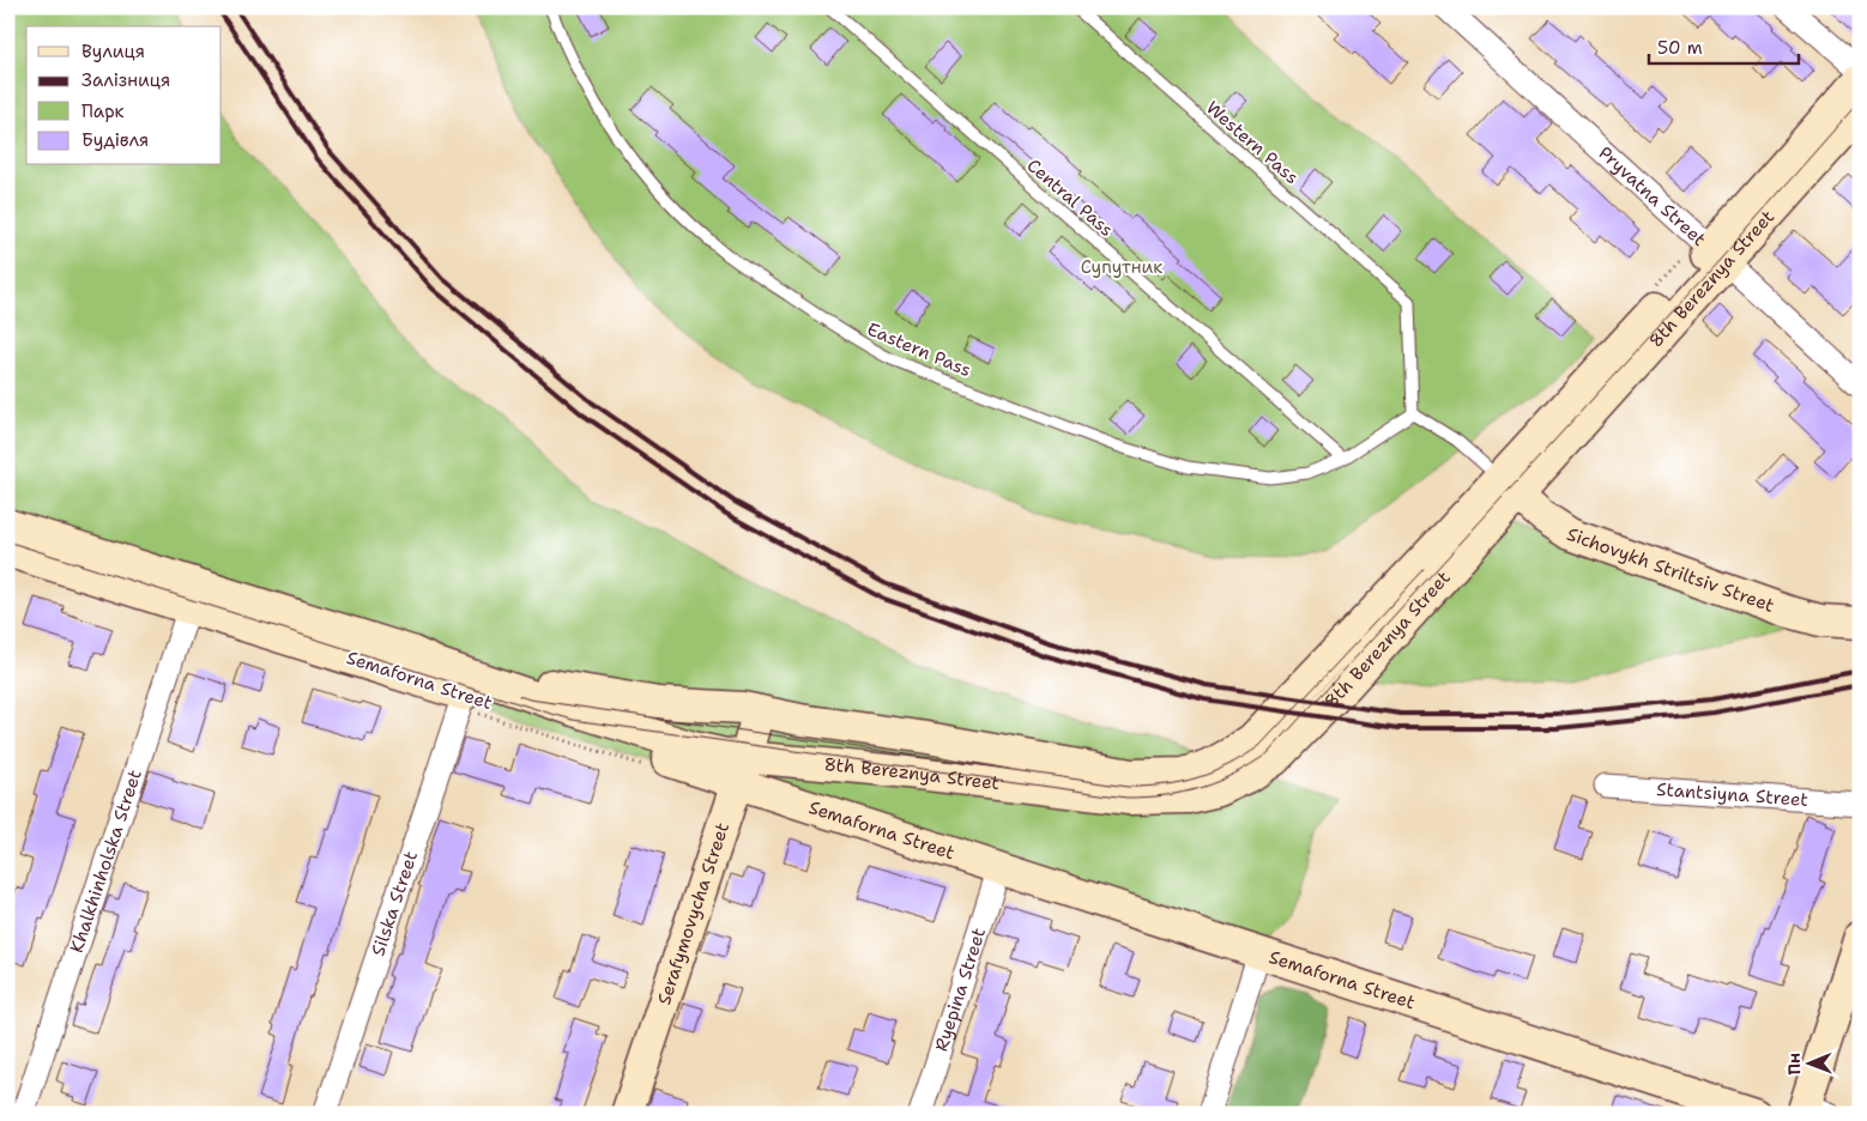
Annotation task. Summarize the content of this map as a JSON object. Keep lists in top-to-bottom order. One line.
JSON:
{"streets":{"main road":["8th Bereznya Street","Sichovykh Striltsiv Street","Semaforna Street","Serafymovycha Street"],"street":["Pryvatna Street","Stantsiyna Street","Khalkhinholska Street","Silska Street","Ryepina Street"],"lane":["Western Pass","Central Pass","Eastern Pass"]},"crossings":[["Western Pass","Eastern Pass"],["Pryvatna Street","8th Bereznya Street"],["Central Pass","Eastern Pass"],["8th Bereznya Street","Sichovykh Striltsiv Street"],["8th Bereznya Street","Semaforna Street"],["8th Bereznya Street","Serafymovycha Street"],["Semaforna Street","Khalkhinholska Street"],["Semaforna Street","Silska Street"],["Semaforna Street","Serafymovycha Street"],["Semaforna Street","Ryepina Street"]],"parks":["Супутник"],"legend":["Вулиця","Залізниця","Парк","Будівля"],"scale_bar":"50 m","north":"left"}
